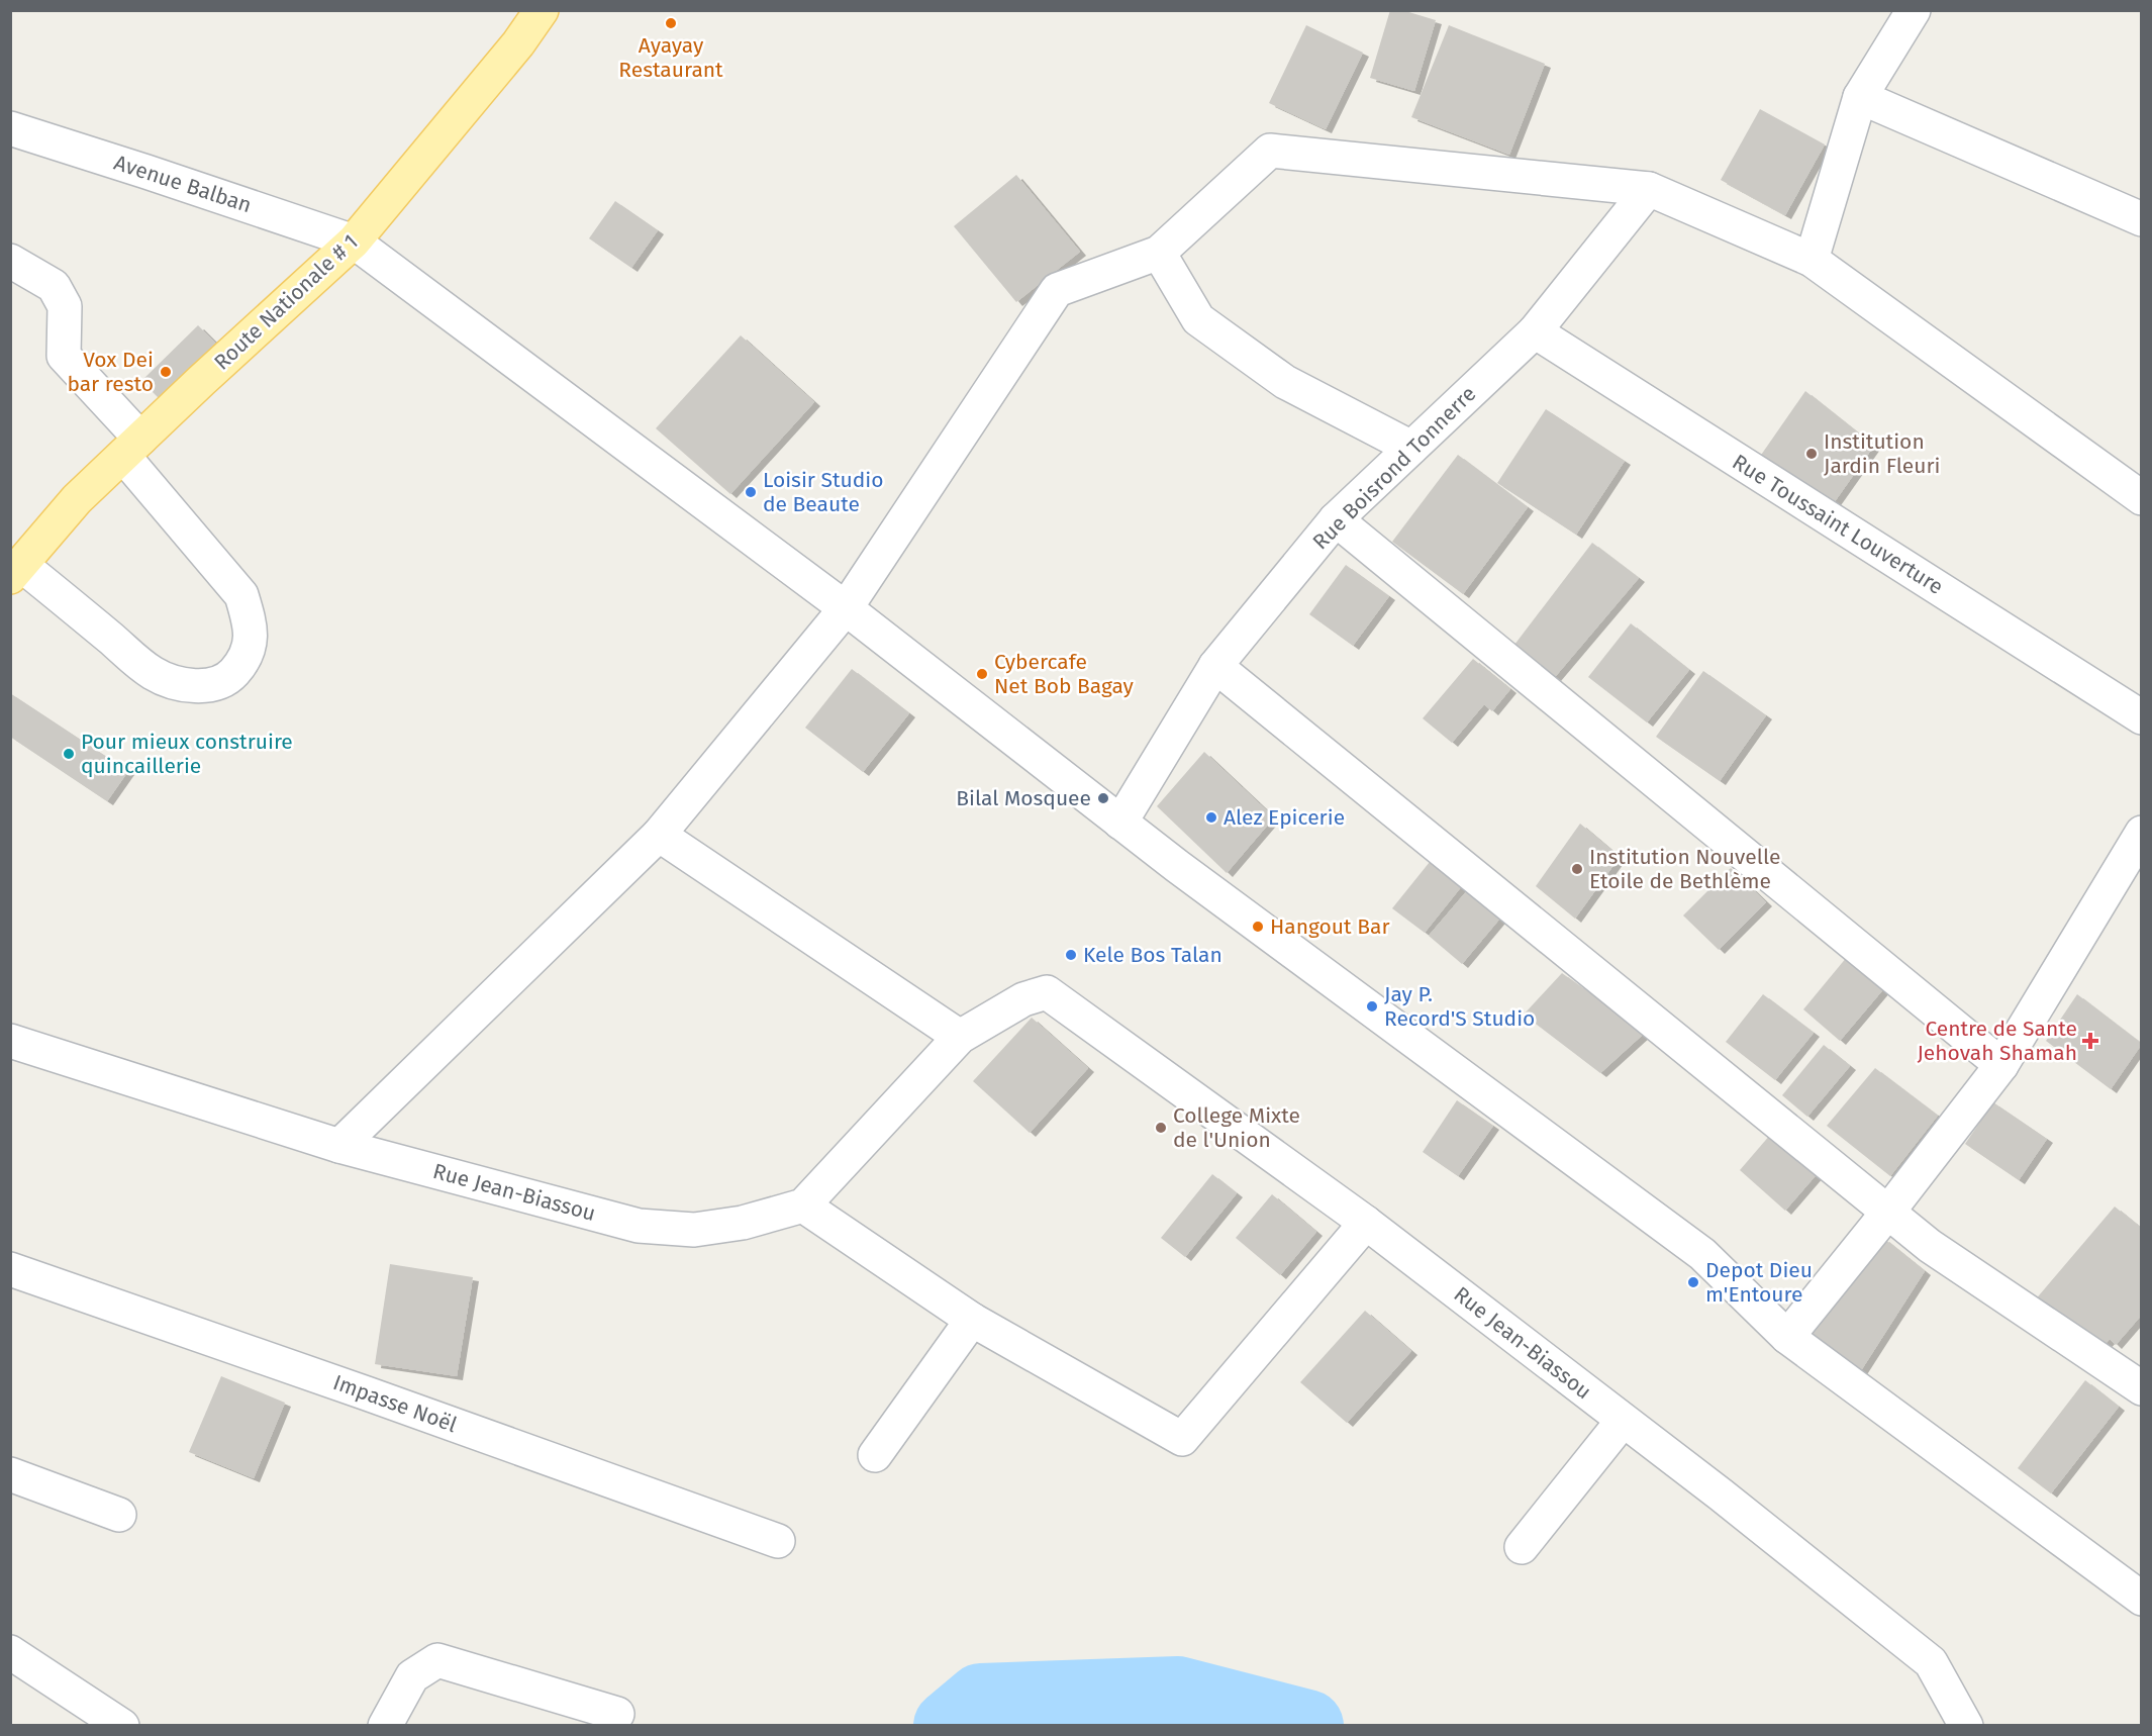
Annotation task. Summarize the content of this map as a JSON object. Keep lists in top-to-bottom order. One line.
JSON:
{"streets":{"main road":["Route Nationale # 1"],"street":["Avenue Balban","Rue Boisrond Tonnerre","Rue Toussaint Louverture","Rue Jean-Biassou","Impasse Noël"]},"crossings":[["Avenue Balban","Route Nationale # 1"],["Avenue Balban","Rue Boisrond Tonnerre"],["Rue Boisrond Tonnerre","Rue Toussaint Louverture"]],"places":{"other":["Ayayay Restaurant","Vox Dei bar resto","Institution Jardin Fleuri","Loisir Studio de Beaute","Cybercafe Net Bob Bagay","Pour mieux construire quincaillerie","Bilal Mosquee","Alez Epicerie","Institution Nouvelle Etoile de Bethlème","Hangout Bar","Kele Bos Talan","Jay P. Record'S Studio","College Mixte de l'Union","Depot Dieu m'Entoure"],"health":["Centre de Sante Jehovah Shamah"]}}
